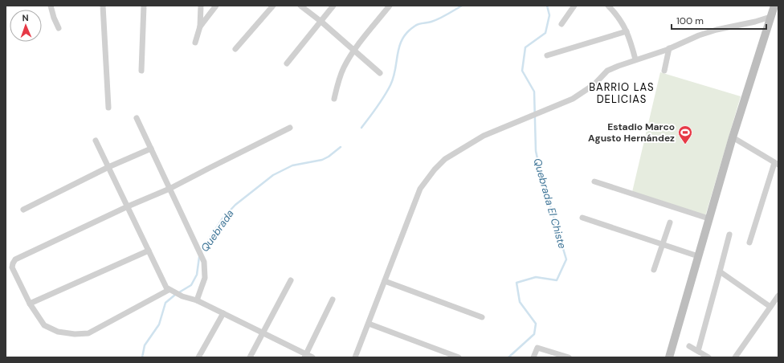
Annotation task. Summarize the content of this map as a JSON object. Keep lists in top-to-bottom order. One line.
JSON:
{"districts":["BARRIO LAS DELICIAS"],"water":["Quebrada El Chiste","Quebrada"],"places":{"sports":["Estadio Marco Agusto Hernández"]},"scale_bar":"100 m","north":"top"}
